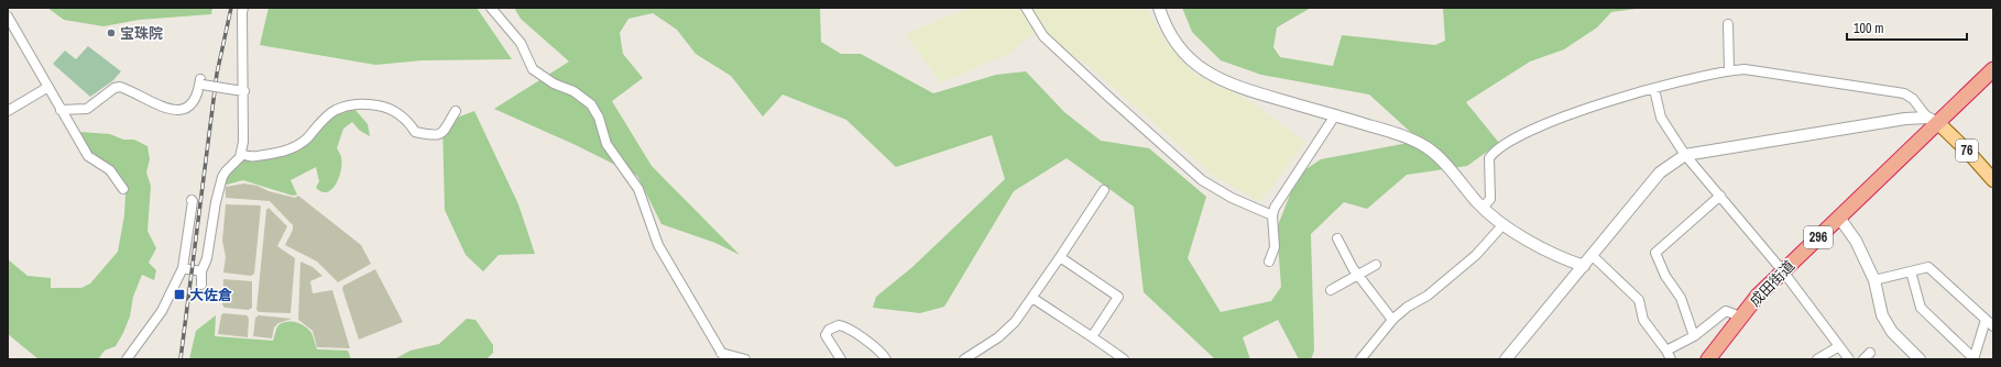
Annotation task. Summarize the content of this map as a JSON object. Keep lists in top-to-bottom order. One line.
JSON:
{"streets":{"highway":["296","成田街道"],"main road":["76"]},"crossings":[["76","成田街道"]],"places":{"other":["宝珠院"],"transit":["大佐倉"]},"scale_bar":"100 m"}
